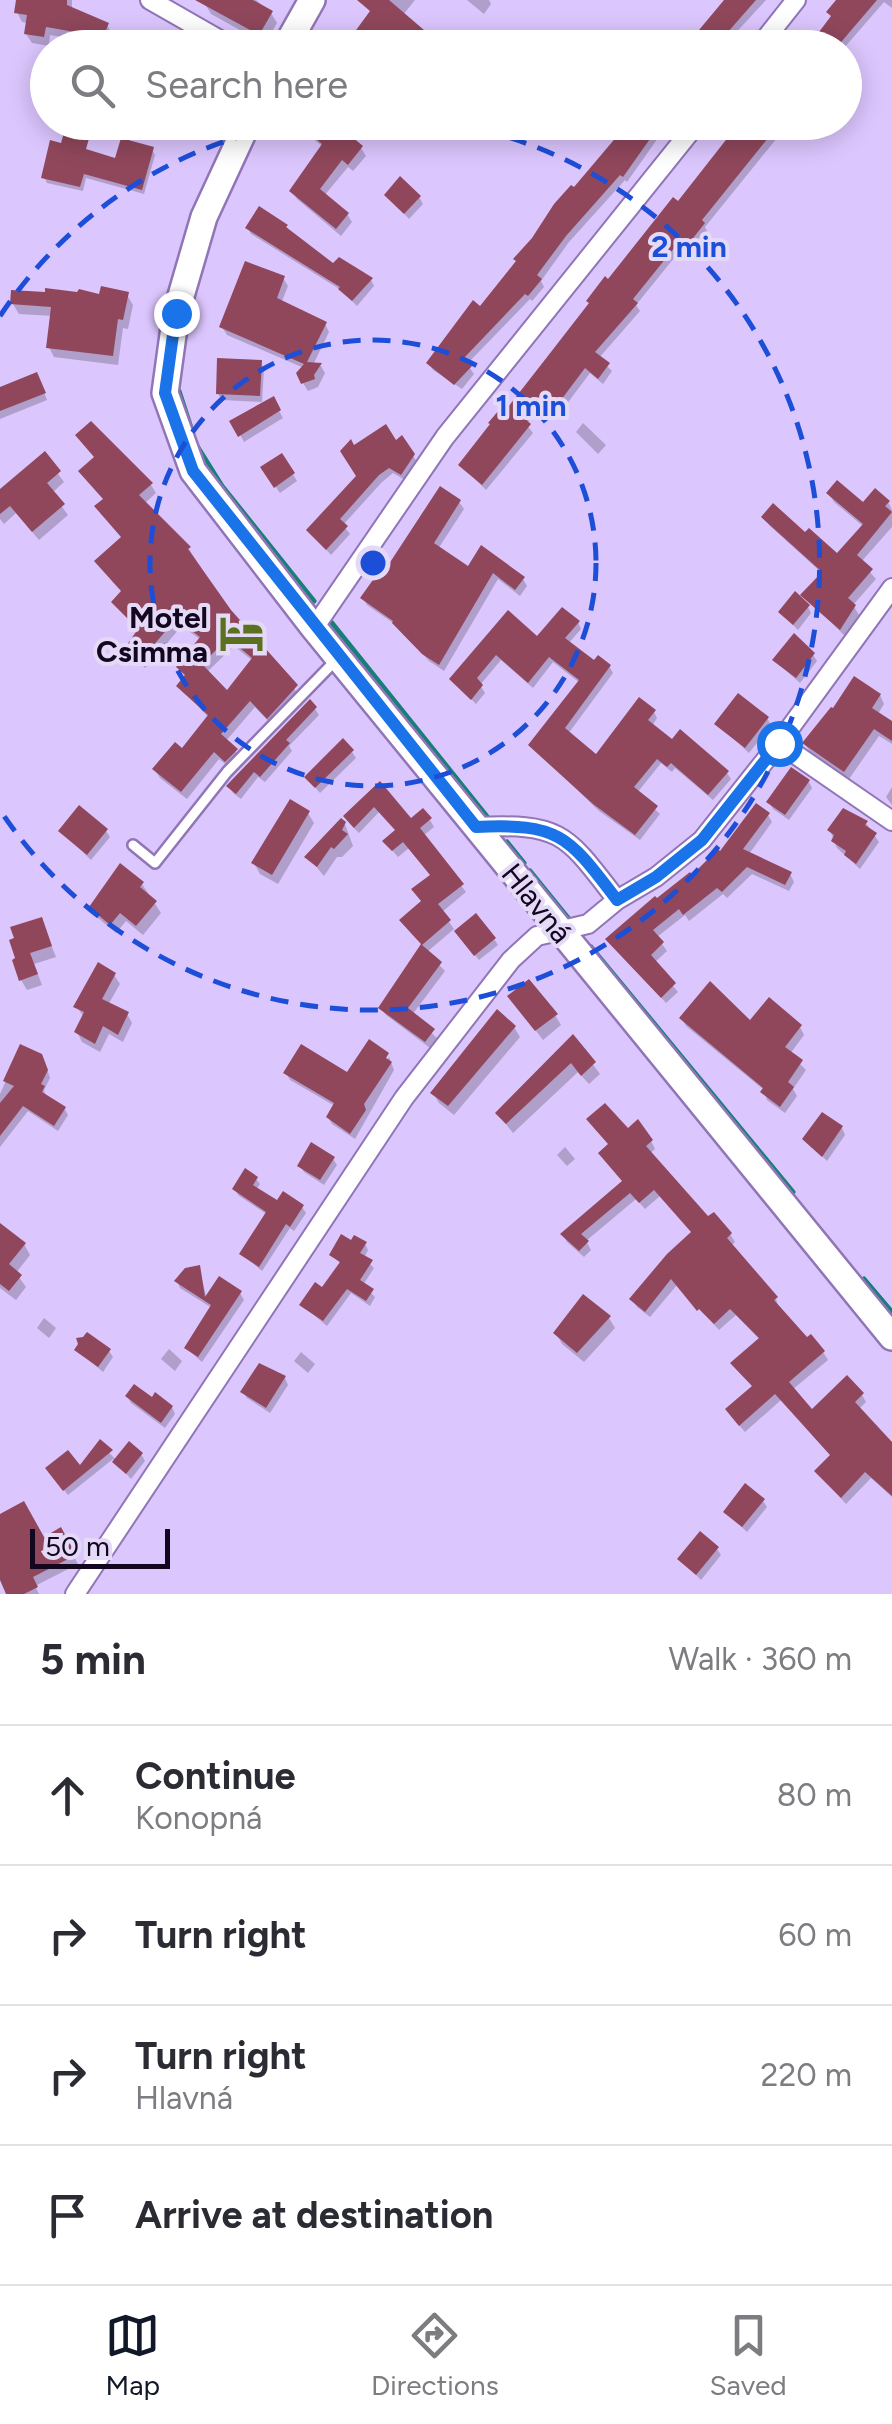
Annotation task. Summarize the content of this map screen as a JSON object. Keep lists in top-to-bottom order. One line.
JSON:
{"streets":{"street":["Hlavná"]},"places":{"hotel":["Motel Csimma"]},"scale_bar":"50 m","page":{"search":"Search here","scale":"50 m","heading":["5 min","Walk · 360 m"],"list":[["Continue","Konopná","80 m"],["Turn right","60 m"],["Turn right","Hlavná","220 m"],"Arrive at destination"],"nav":["Map","Directions","Saved"]},"rings":["2 min","1 min"]}
